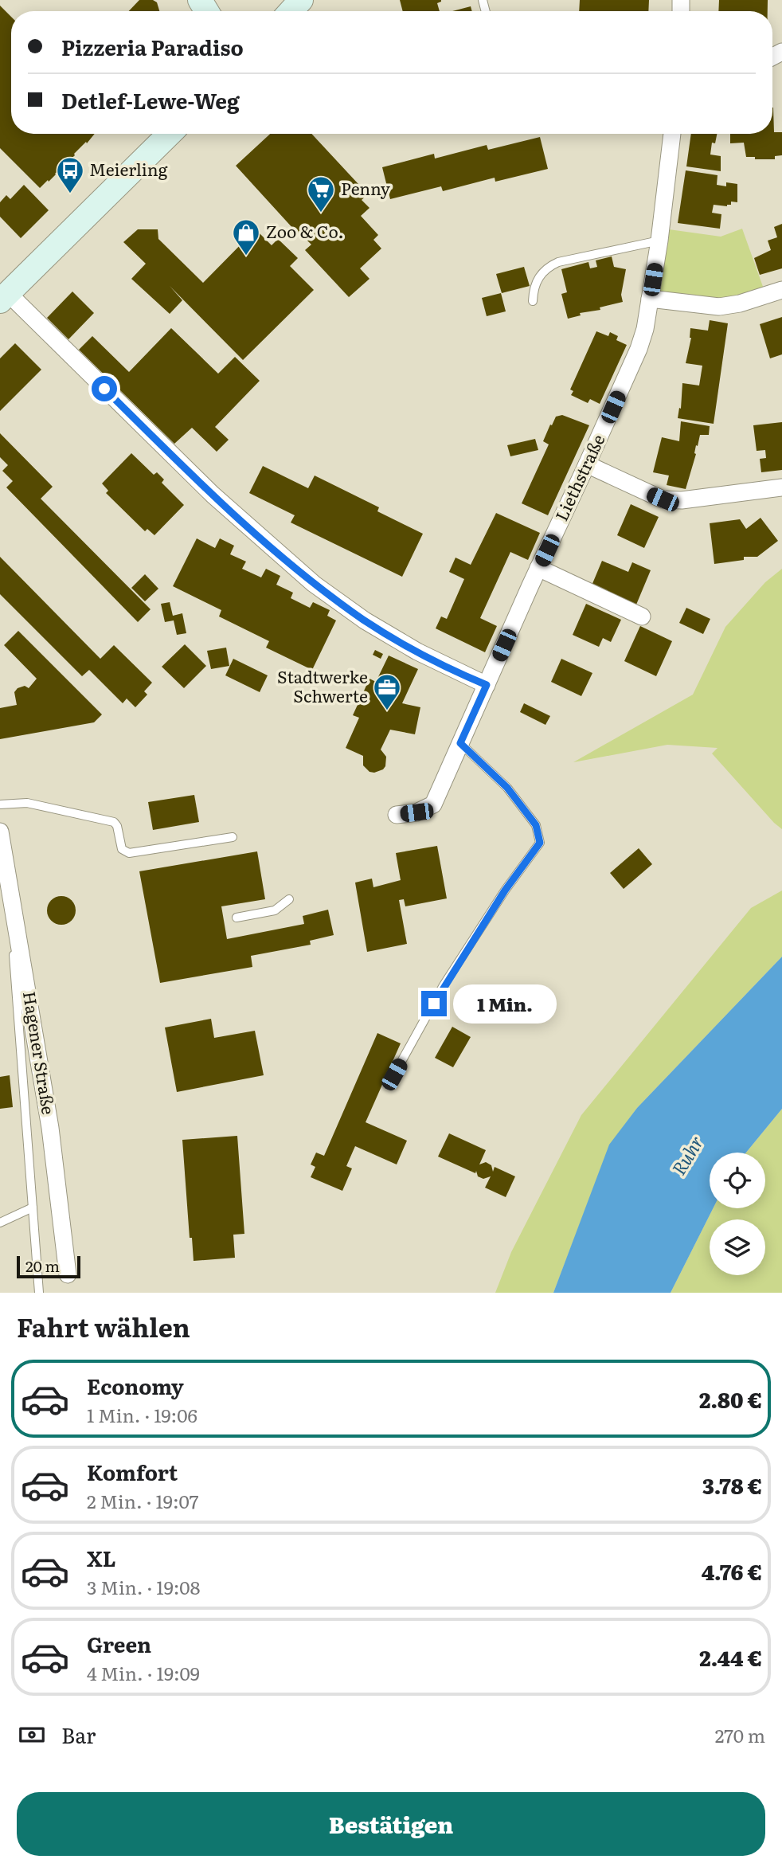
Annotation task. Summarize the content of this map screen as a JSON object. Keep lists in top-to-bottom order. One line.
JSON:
{"streets":{"street":["Liethstraße","Hagener Straße"]},"water":["Ruhr"],"places":{"bus stop":["Meierling"],"supermarket":["Penny"],"shop":["Zoo & Co."],"office":["Stadtwerke Schwerte"]},"scale_bar":"20 m","page":{"banner":["Pizzeria Paradiso","Detlef-Lewe-Weg"],"bubble":"1 Min.","scale":"20 m","heading":"Fahrt wählen","list":[{"name":"Economy","note":"1 Min. · 19:06","value":"2.80 €"},{"name":"Komfort","note":"2 Min. · 19:07","value":"3.78 €"},{"name":"XL","note":"3 Min. · 19:08","value":"4.76 €"},{"name":"Green","note":"4 Min. · 19:09","value":"2.44 €"}],"pay":["Bar","270 m"],"buttons":"Bestätigen"}}
